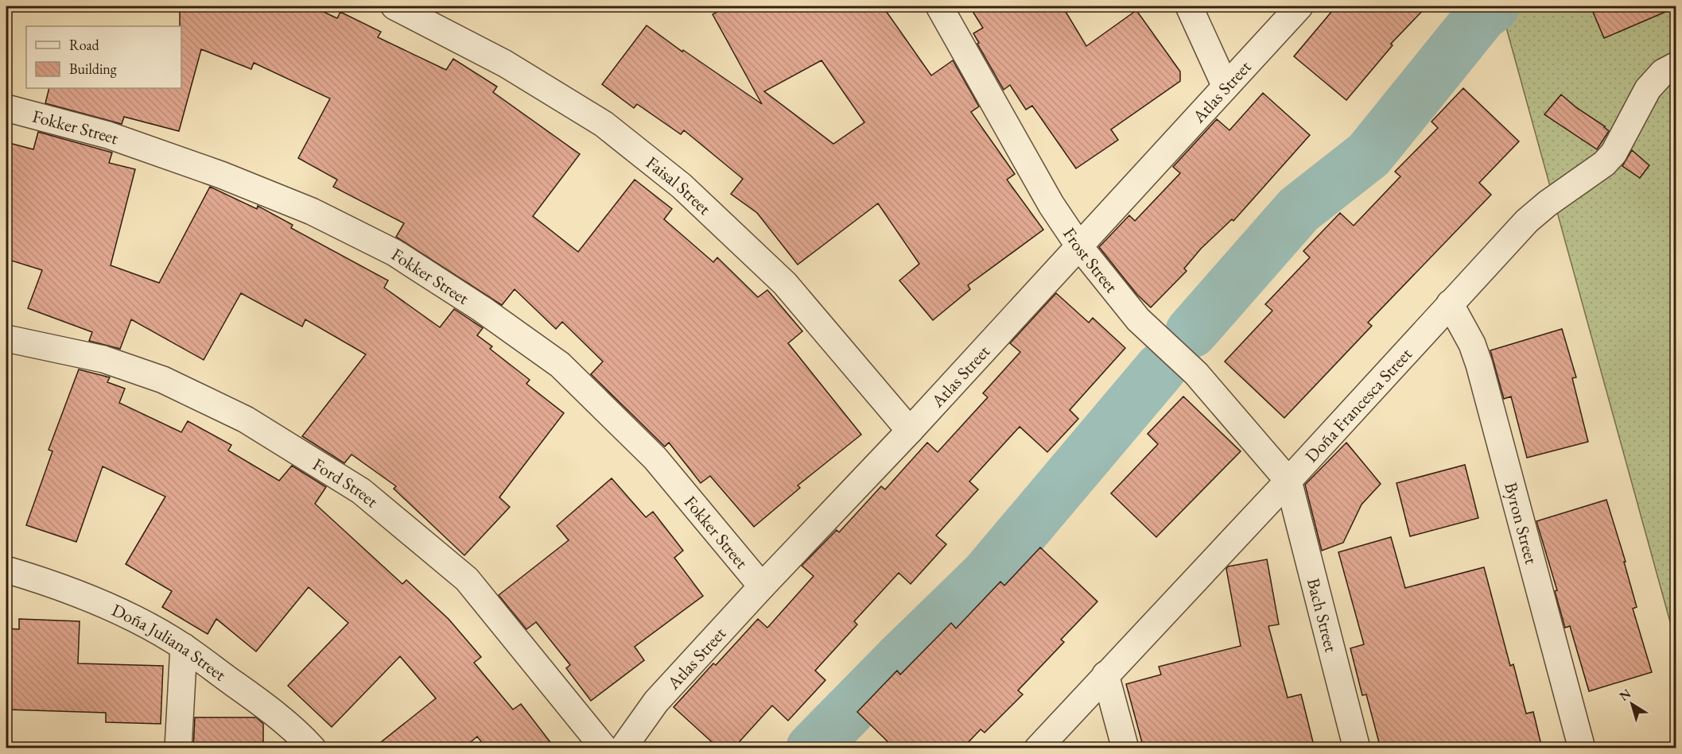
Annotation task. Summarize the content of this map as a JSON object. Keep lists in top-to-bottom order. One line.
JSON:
{"streets":{"street":["Atlas Street","Fokker Street","Faisal Street","Frost Street","Doña Francesca Street","Ford Street","Byron Street","Bach Street","Doña Juliana Street"]},"crossings":[["Atlas Street","Fokker Street"],["Atlas Street","Faisal Street"],["Atlas Street","Frost Street"],["Frost Street","Doña Francesca Street"],["Frost Street","Bach Street"],["Doña Francesca Street","Byron Street"],["Doña Francesca Street","Bach Street"]],"legend":["Road","Building"],"north":"top left"}
